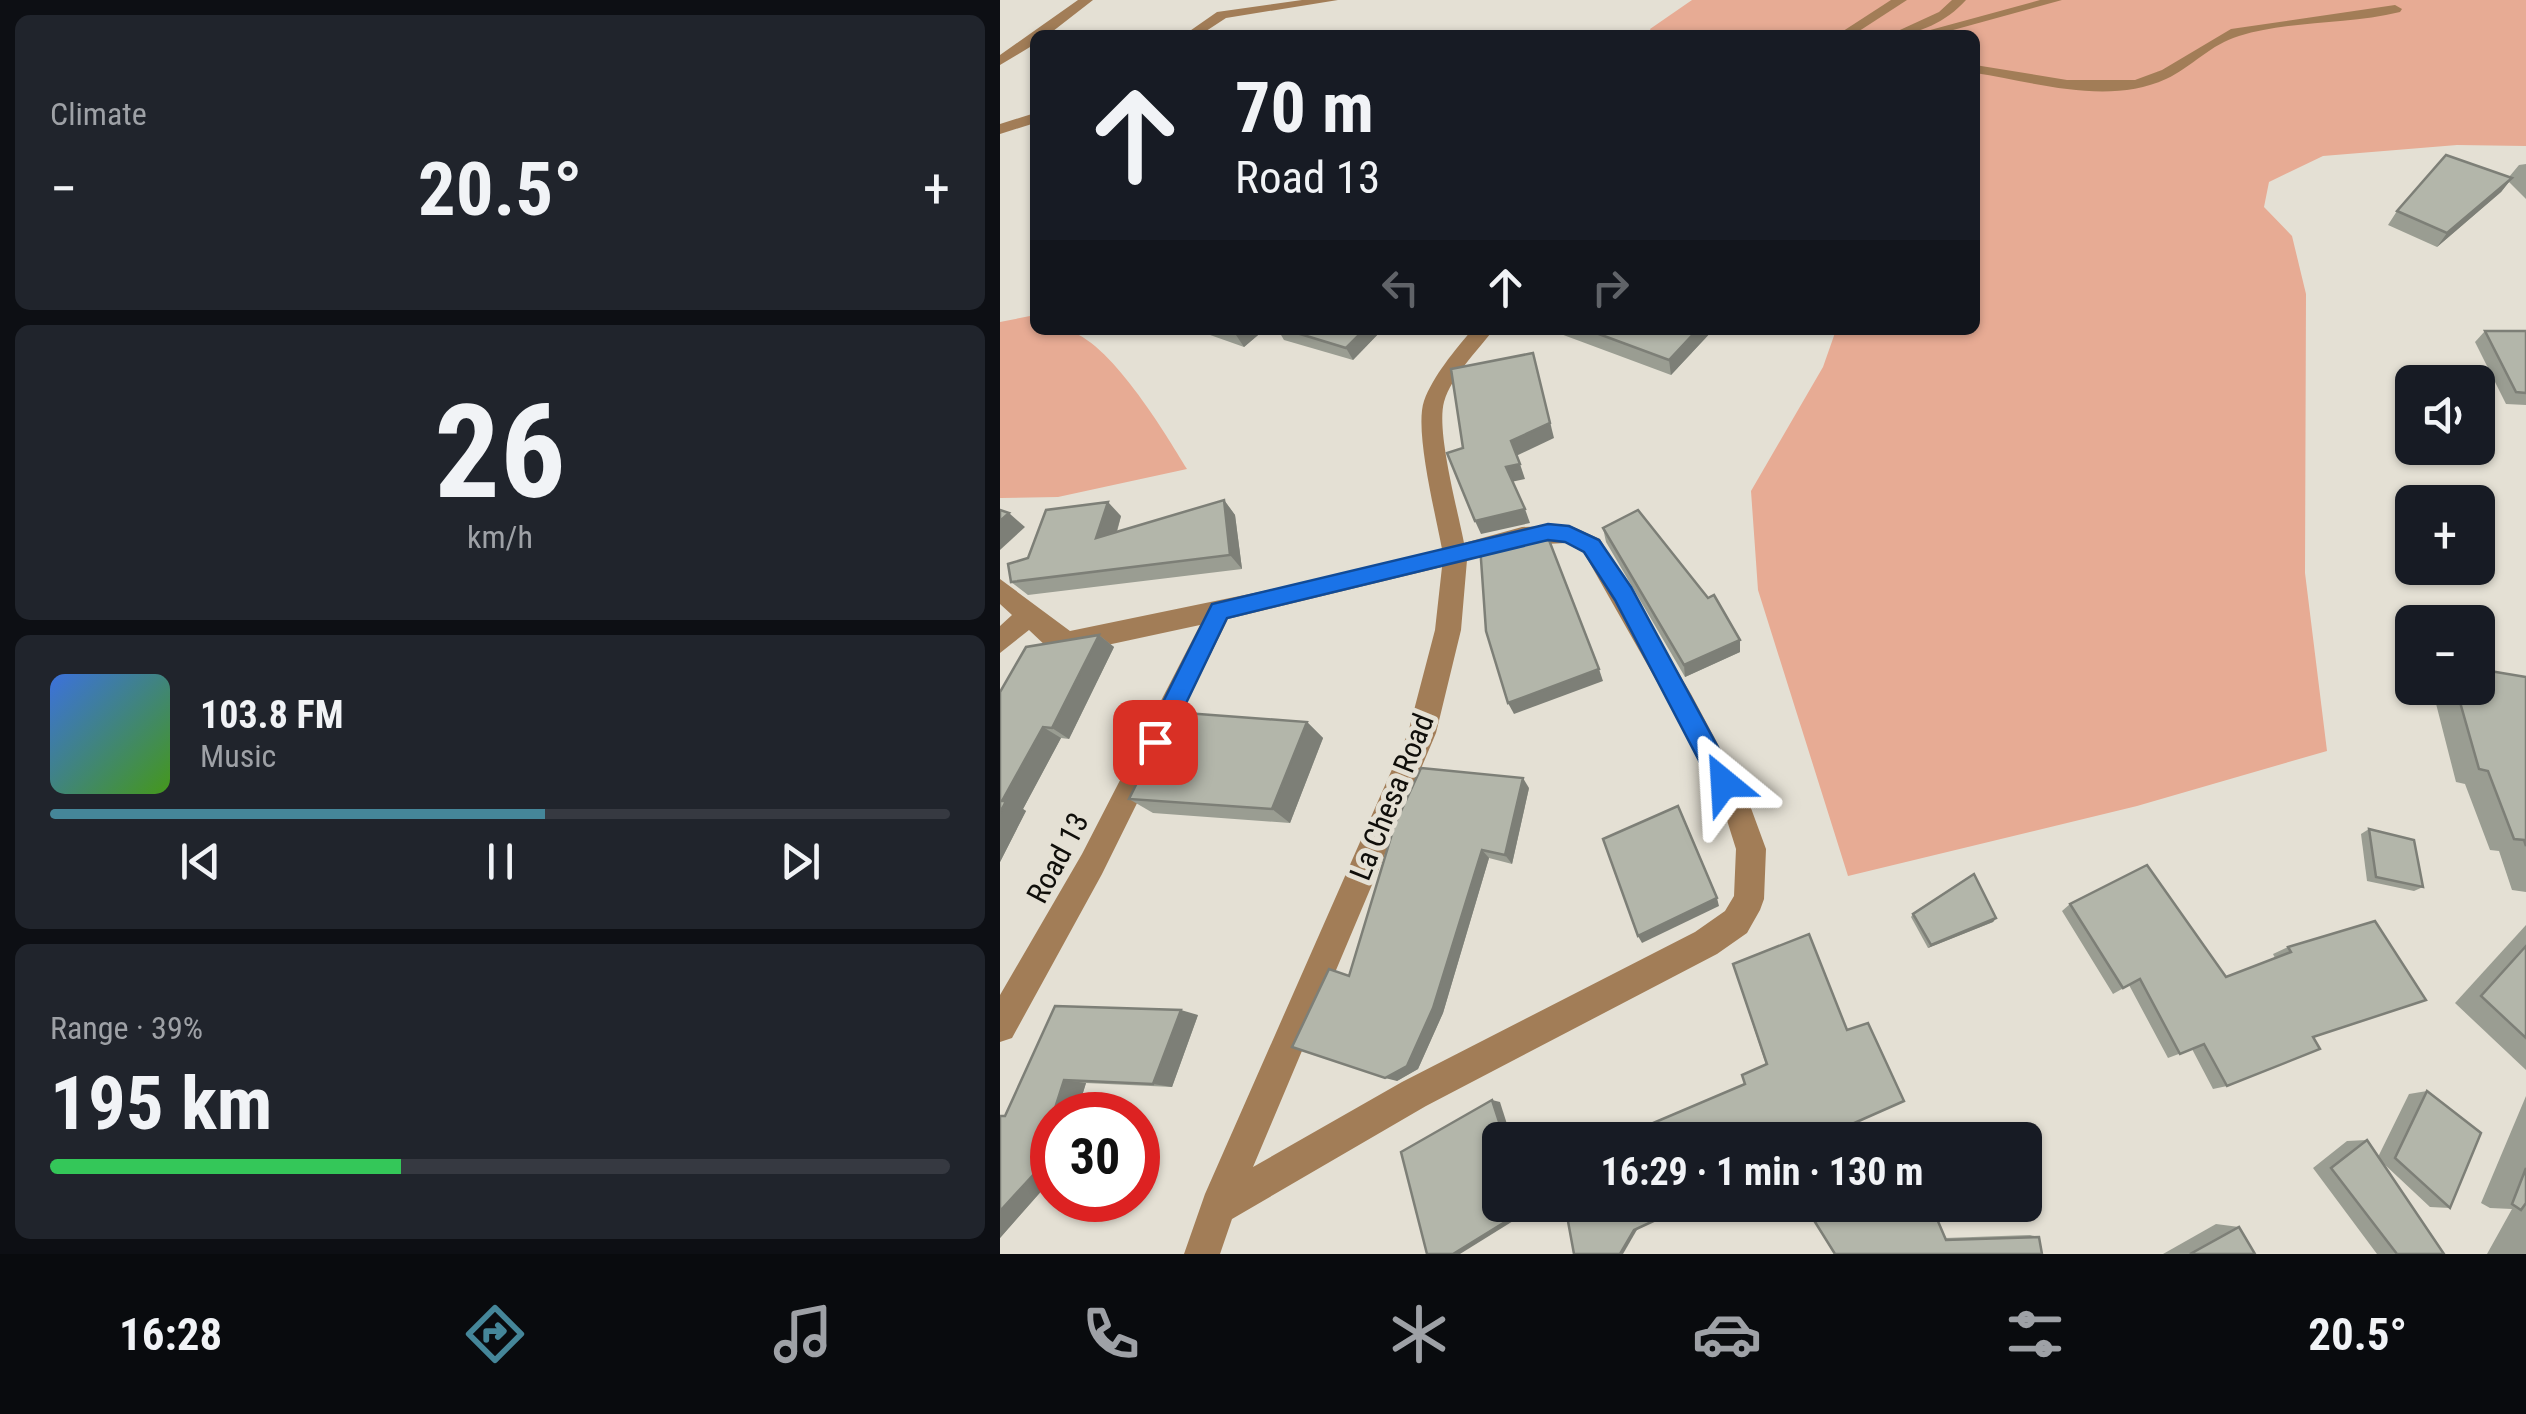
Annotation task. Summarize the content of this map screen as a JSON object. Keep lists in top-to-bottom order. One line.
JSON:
{"streets":{"street":["La Chesa Road","Road 13"]},"page":{"tile":["Climate",["26","km/h"],["Range · 39%","195 km"]],"turn":["70 m","Road 13"],"heat":["−","20.5°","+"],"map_buttons":["+","−"],"song":["103.8 FM","Music"],"limit":"30","trip":"16:29 · 1 min · 130 m","tabs":["16:28","20.5°"]}}
